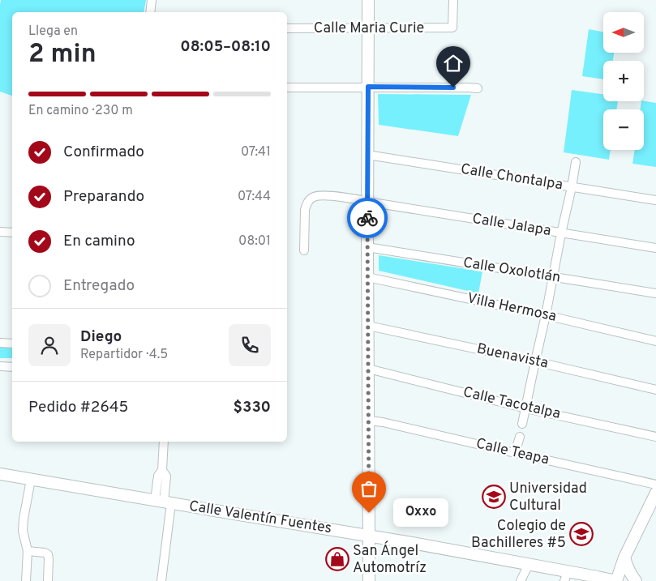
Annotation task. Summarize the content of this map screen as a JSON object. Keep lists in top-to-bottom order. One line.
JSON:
{"streets":{"main road":["Calle Valentín Fuentes"],"street":["Calle Maria Curie","Calle Chontalpa","Calle Jalapa","Calle Oxolotlán","Villa Hermosa","Buenavista","Calle Tacotalpa","Calle Teapa"]},"places":{"school or university":["Universidad Cultural","Colegio de Bachilleres #5"],"other":["Oxxo"],"shop":["San Ángel Automotríz"]},"north":"left","page":{"map_buttons":["+","−"],"heading":["2 min","Llega en","08:05–08:10"],"panel":["Diego","Repartidor · 4.5","Pedido #2645","$330"],"bar":"En camino · 230 m","list":[["Confirmado","07:41"],["Preparando","07:44"],["En camino","08:01"],"Entregado"],"bubble":"Oxxo"}}
